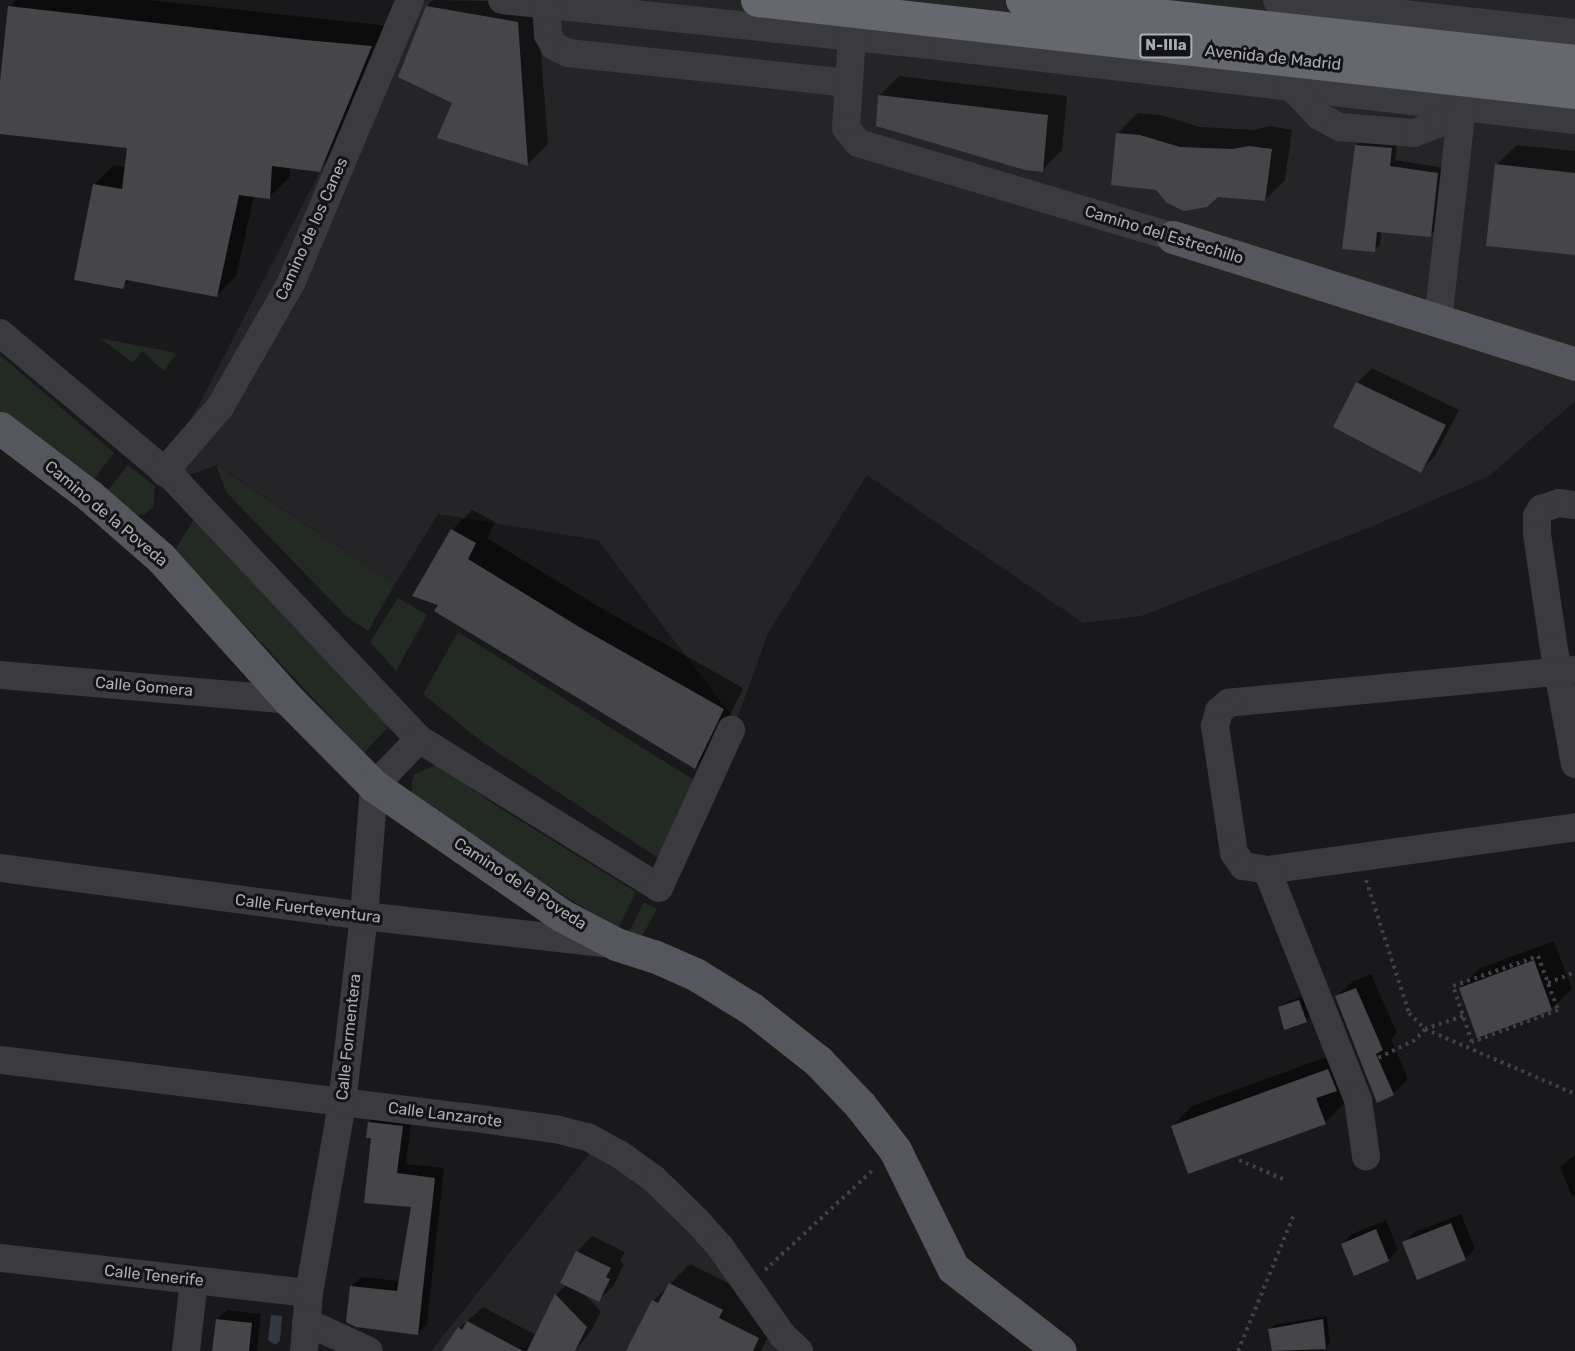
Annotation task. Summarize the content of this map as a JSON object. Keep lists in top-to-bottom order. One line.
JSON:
{"streets":{"highway":["N-IIIa","Avenida de Madrid"],"main road":["Camino del Estrechillo","Camino de la Poveda"],"street":["Camino de los Canes","Calle Gomera","Calle Fuerteventura","Calle Formentera","Calle Lanzarote","Calle Tenerife"]},"crossings":[["Camino de la Poveda","Calle Gomera"],["Camino de la Poveda","Calle Fuerteventura"],["Camino de la Poveda","Calle Formentera"],["Calle Fuerteventura","Calle Formentera"],["Calle Formentera","Calle Lanzarote"],["Calle Formentera","Calle Tenerife"]]}
